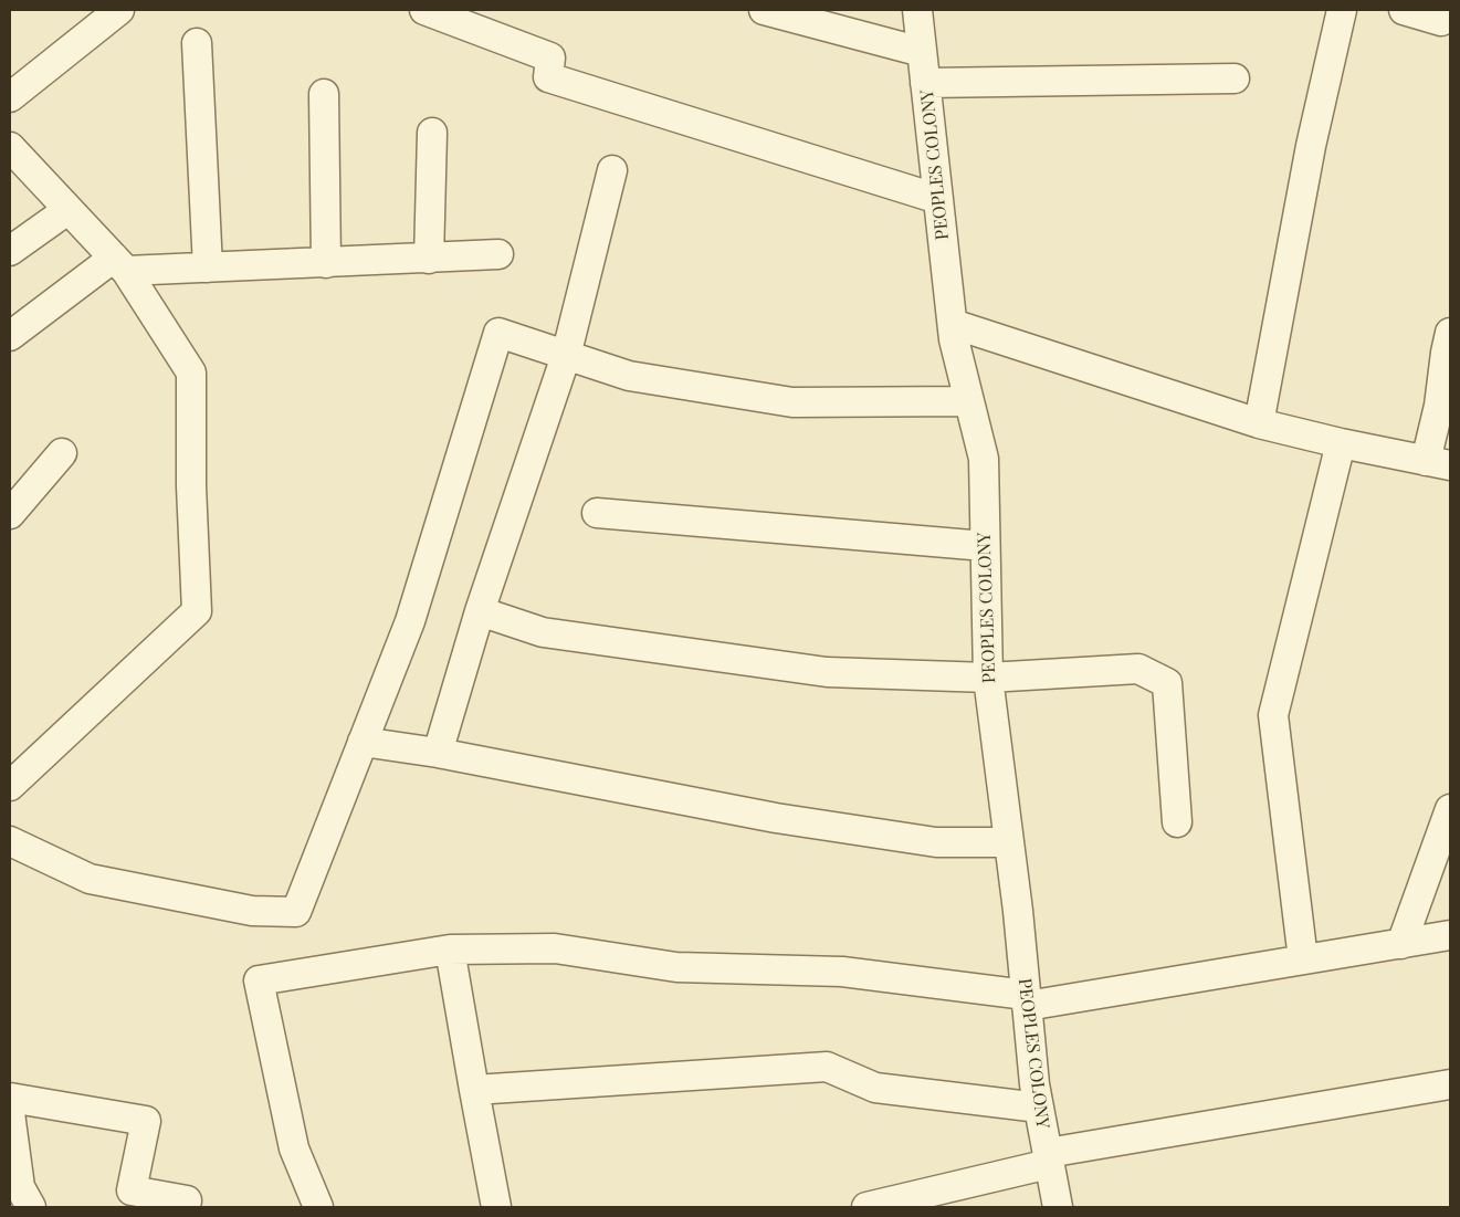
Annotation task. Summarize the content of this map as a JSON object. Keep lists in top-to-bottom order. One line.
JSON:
{"streets":{"street":["PEOPLES COLONY"]}}
